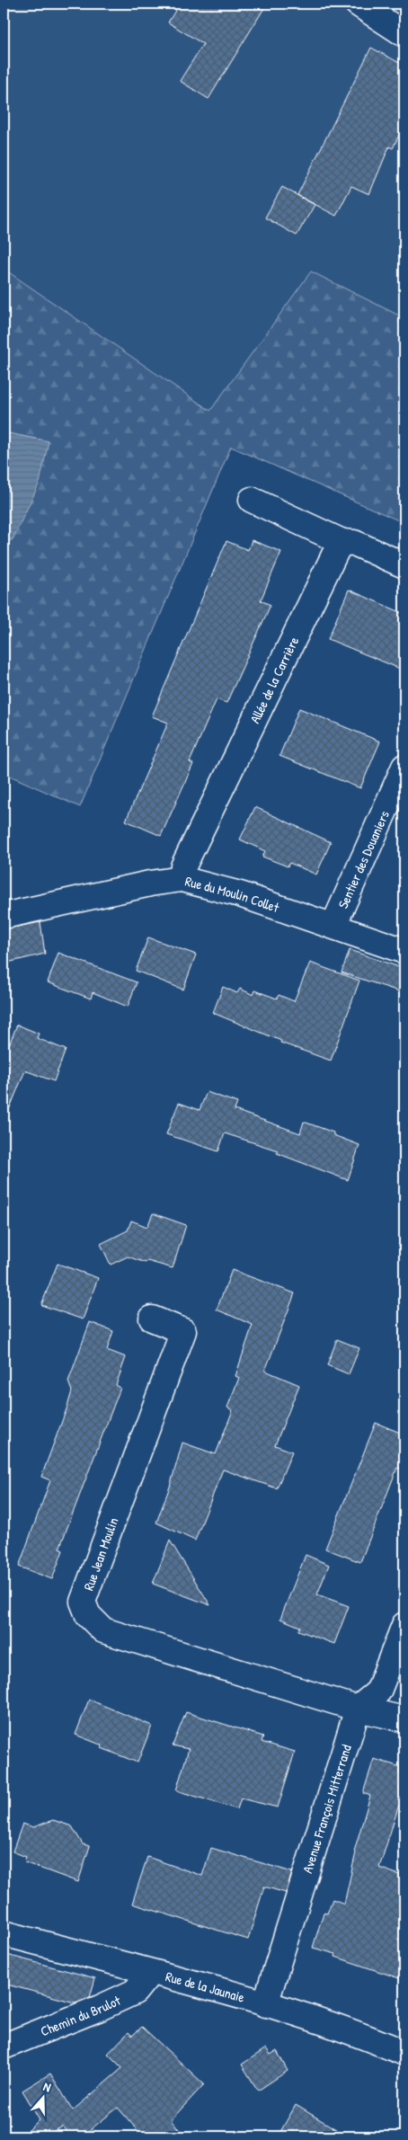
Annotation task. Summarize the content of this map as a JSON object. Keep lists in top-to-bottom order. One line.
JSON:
{"streets":{"street":["Allée de la Carrière","Sentier des Douaniers","Rue du Moulin Collet","Rue Jean Moulin","Avenue François Mitterrand","Rue de la Jaunaie","Chemin du Brulot"]},"crossings":[["Allée de la Carrière","Rue du Moulin Collet"],["Sentier des Douaniers","Rue du Moulin Collet"],["Rue Jean Moulin","Avenue François Mitterrand"],["Avenue François Mitterrand","Rue de la Jaunaie"],["Rue de la Jaunaie","Chemin du Brulot"]],"north":"top"}
